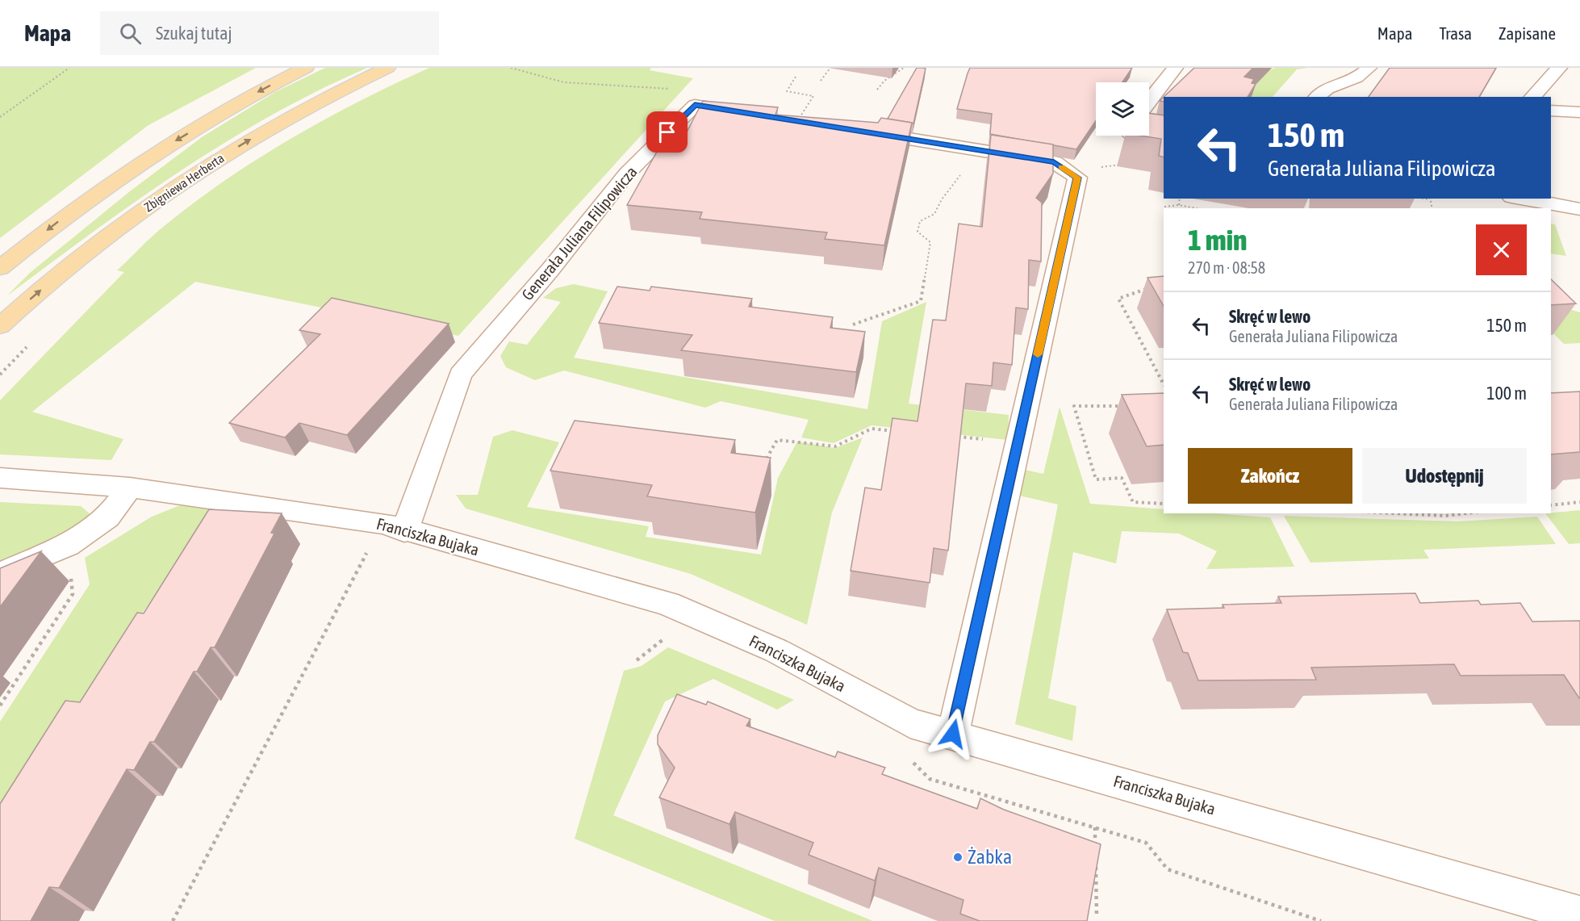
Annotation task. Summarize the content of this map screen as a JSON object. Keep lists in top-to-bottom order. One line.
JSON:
{"streets":{"main road":["Zbigniewa Herberta"],"street":["Generała Juliana Filipowicza","Franciszka Bujaka"]},"crossings":[["Generała Juliana Filipowicza","Franciszka Bujaka"]],"places":["Żabka"],"page":{"header":"Mapa","search":"Szukaj tutaj","nav":["Mapa","Trasa","Zapisane"],"turn":["150 m","Generała Juliana Filipowicza"],"heading":["1 min","270 m · 08:58"],"list":[{"name":"Skręć w lewo","note":"Generała Juliana Filipowicza","value":"150 m"},{"name":"Skręć w lewo","note":"Generała Juliana Filipowicza","value":"100 m"}],"buttons":["Zakończ","Udostępnij"]}}
